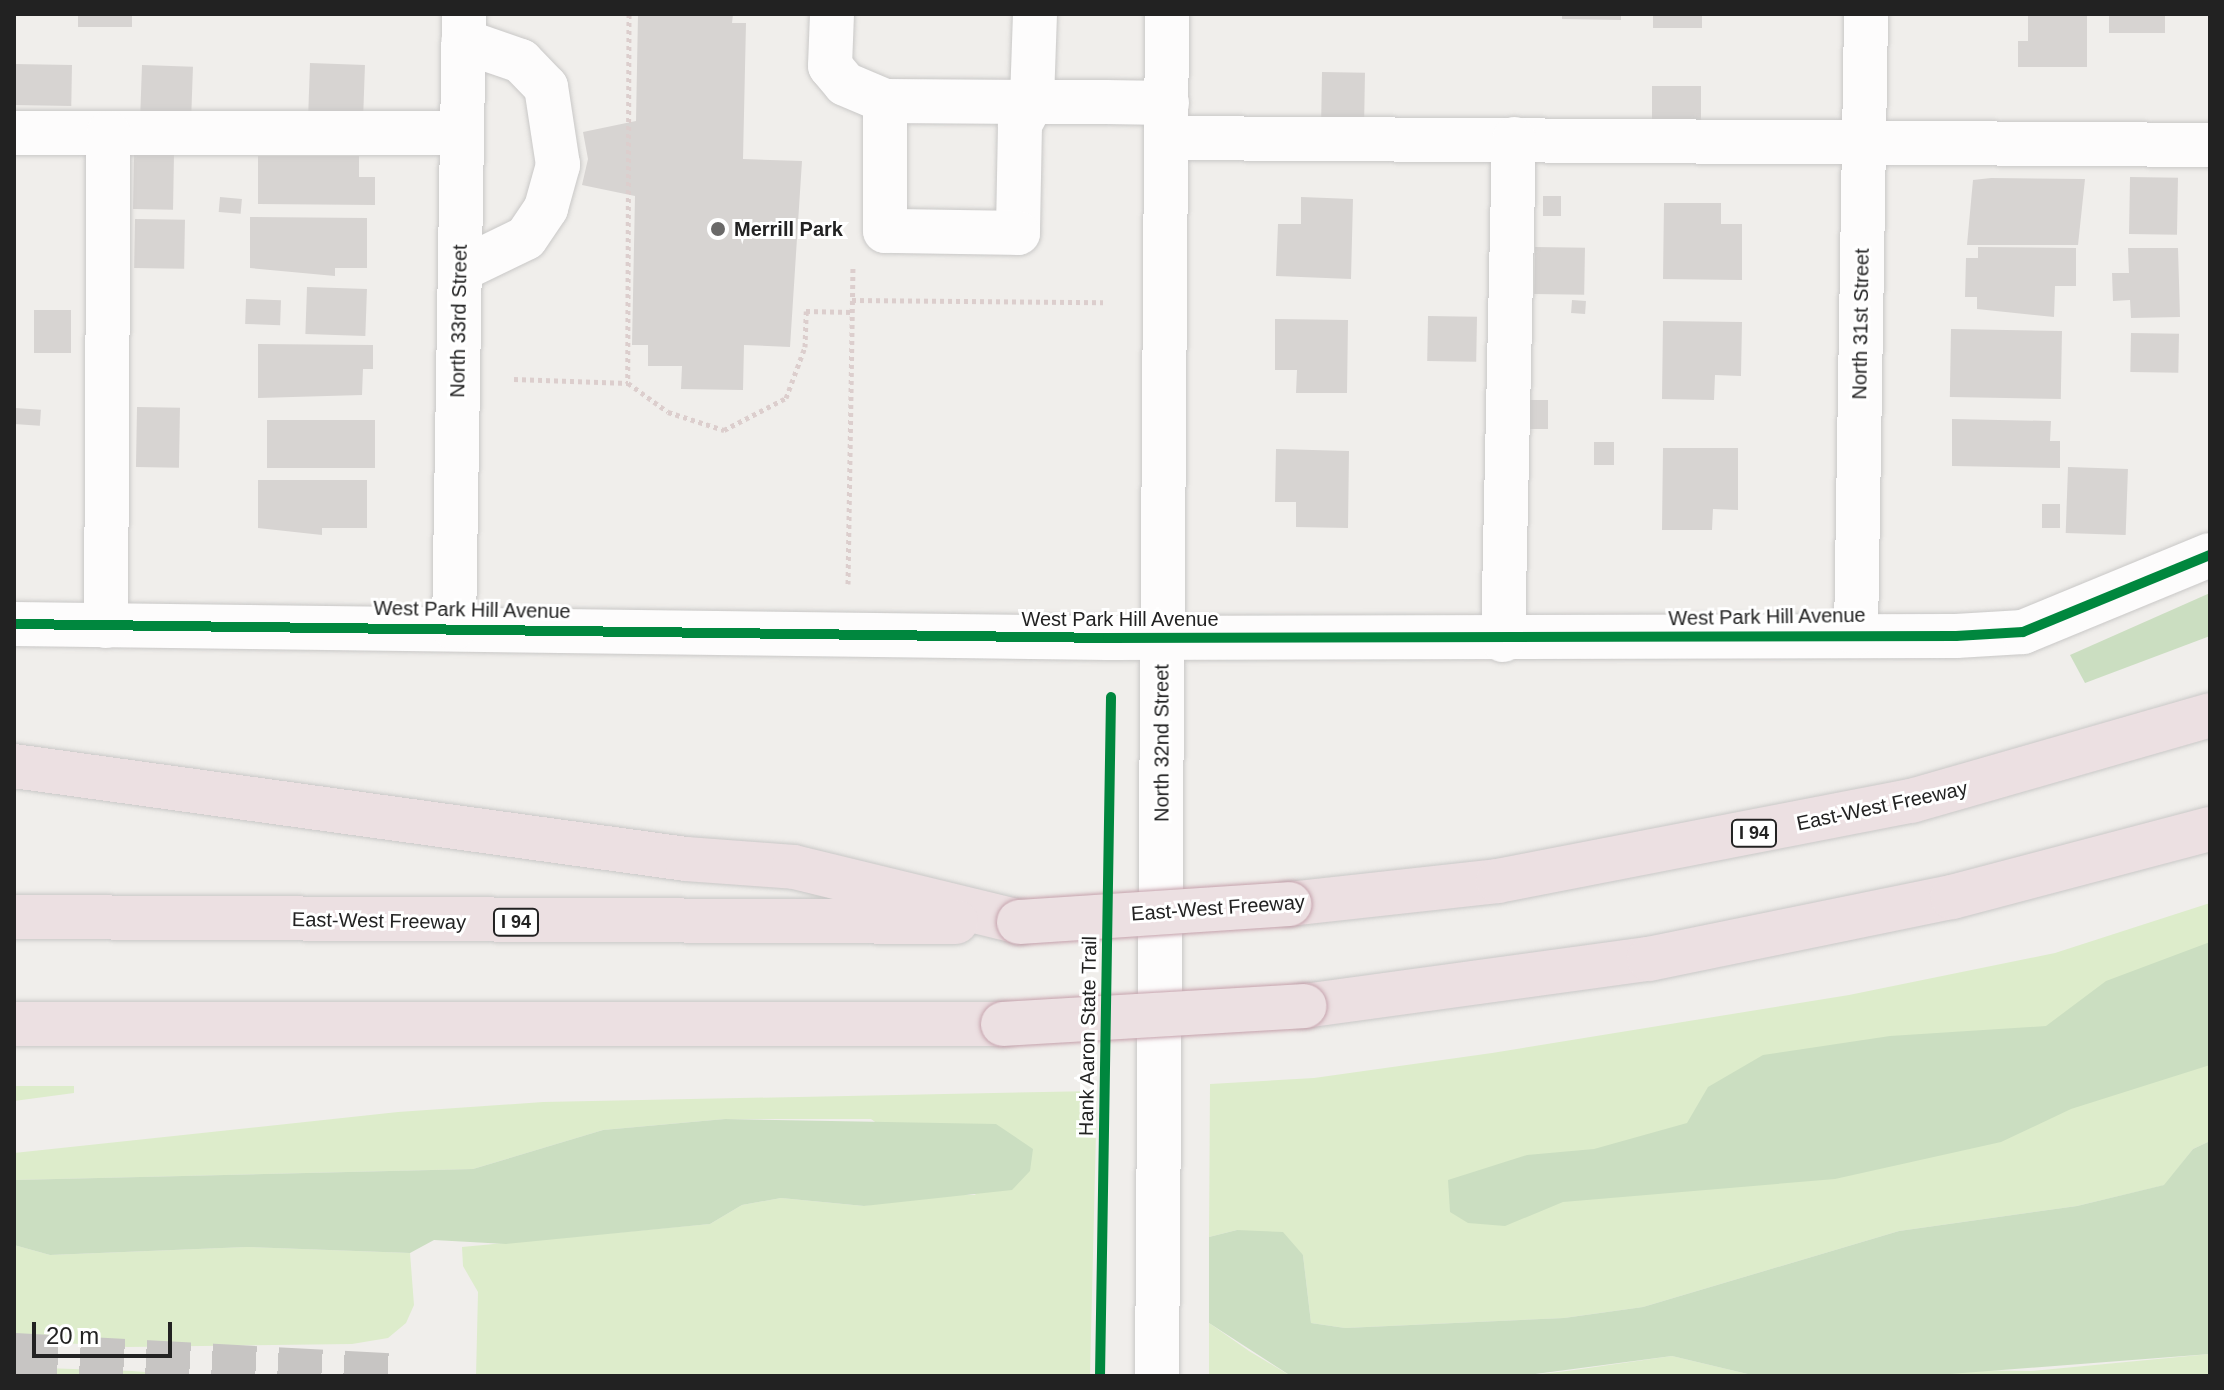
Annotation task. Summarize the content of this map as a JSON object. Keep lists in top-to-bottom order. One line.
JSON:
{"streets":{"highway":["East-West Freeway","I 94"],"street":["North 33rd Street","North 31st Street","West Park Hill Avenue","North 32nd Street"],"cycle path":["Hank Aaron State Trail"]},"crossings":[["North 33rd Street","West Park Hill Avenue"],["North 31st Street","West Park Hill Avenue"],["West Park Hill Avenue","North 32nd Street"]],"places":["Merrill Park"],"scale_bar":"20 m"}
